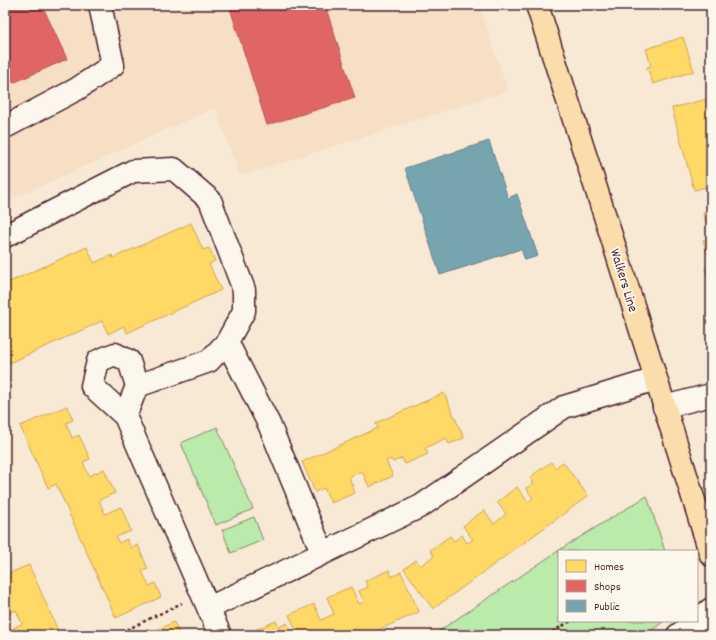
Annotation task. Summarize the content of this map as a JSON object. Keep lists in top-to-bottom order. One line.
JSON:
{"streets":{"main road":["Walkers Line"]},"legend":["Homes","Shops","Public"]}
